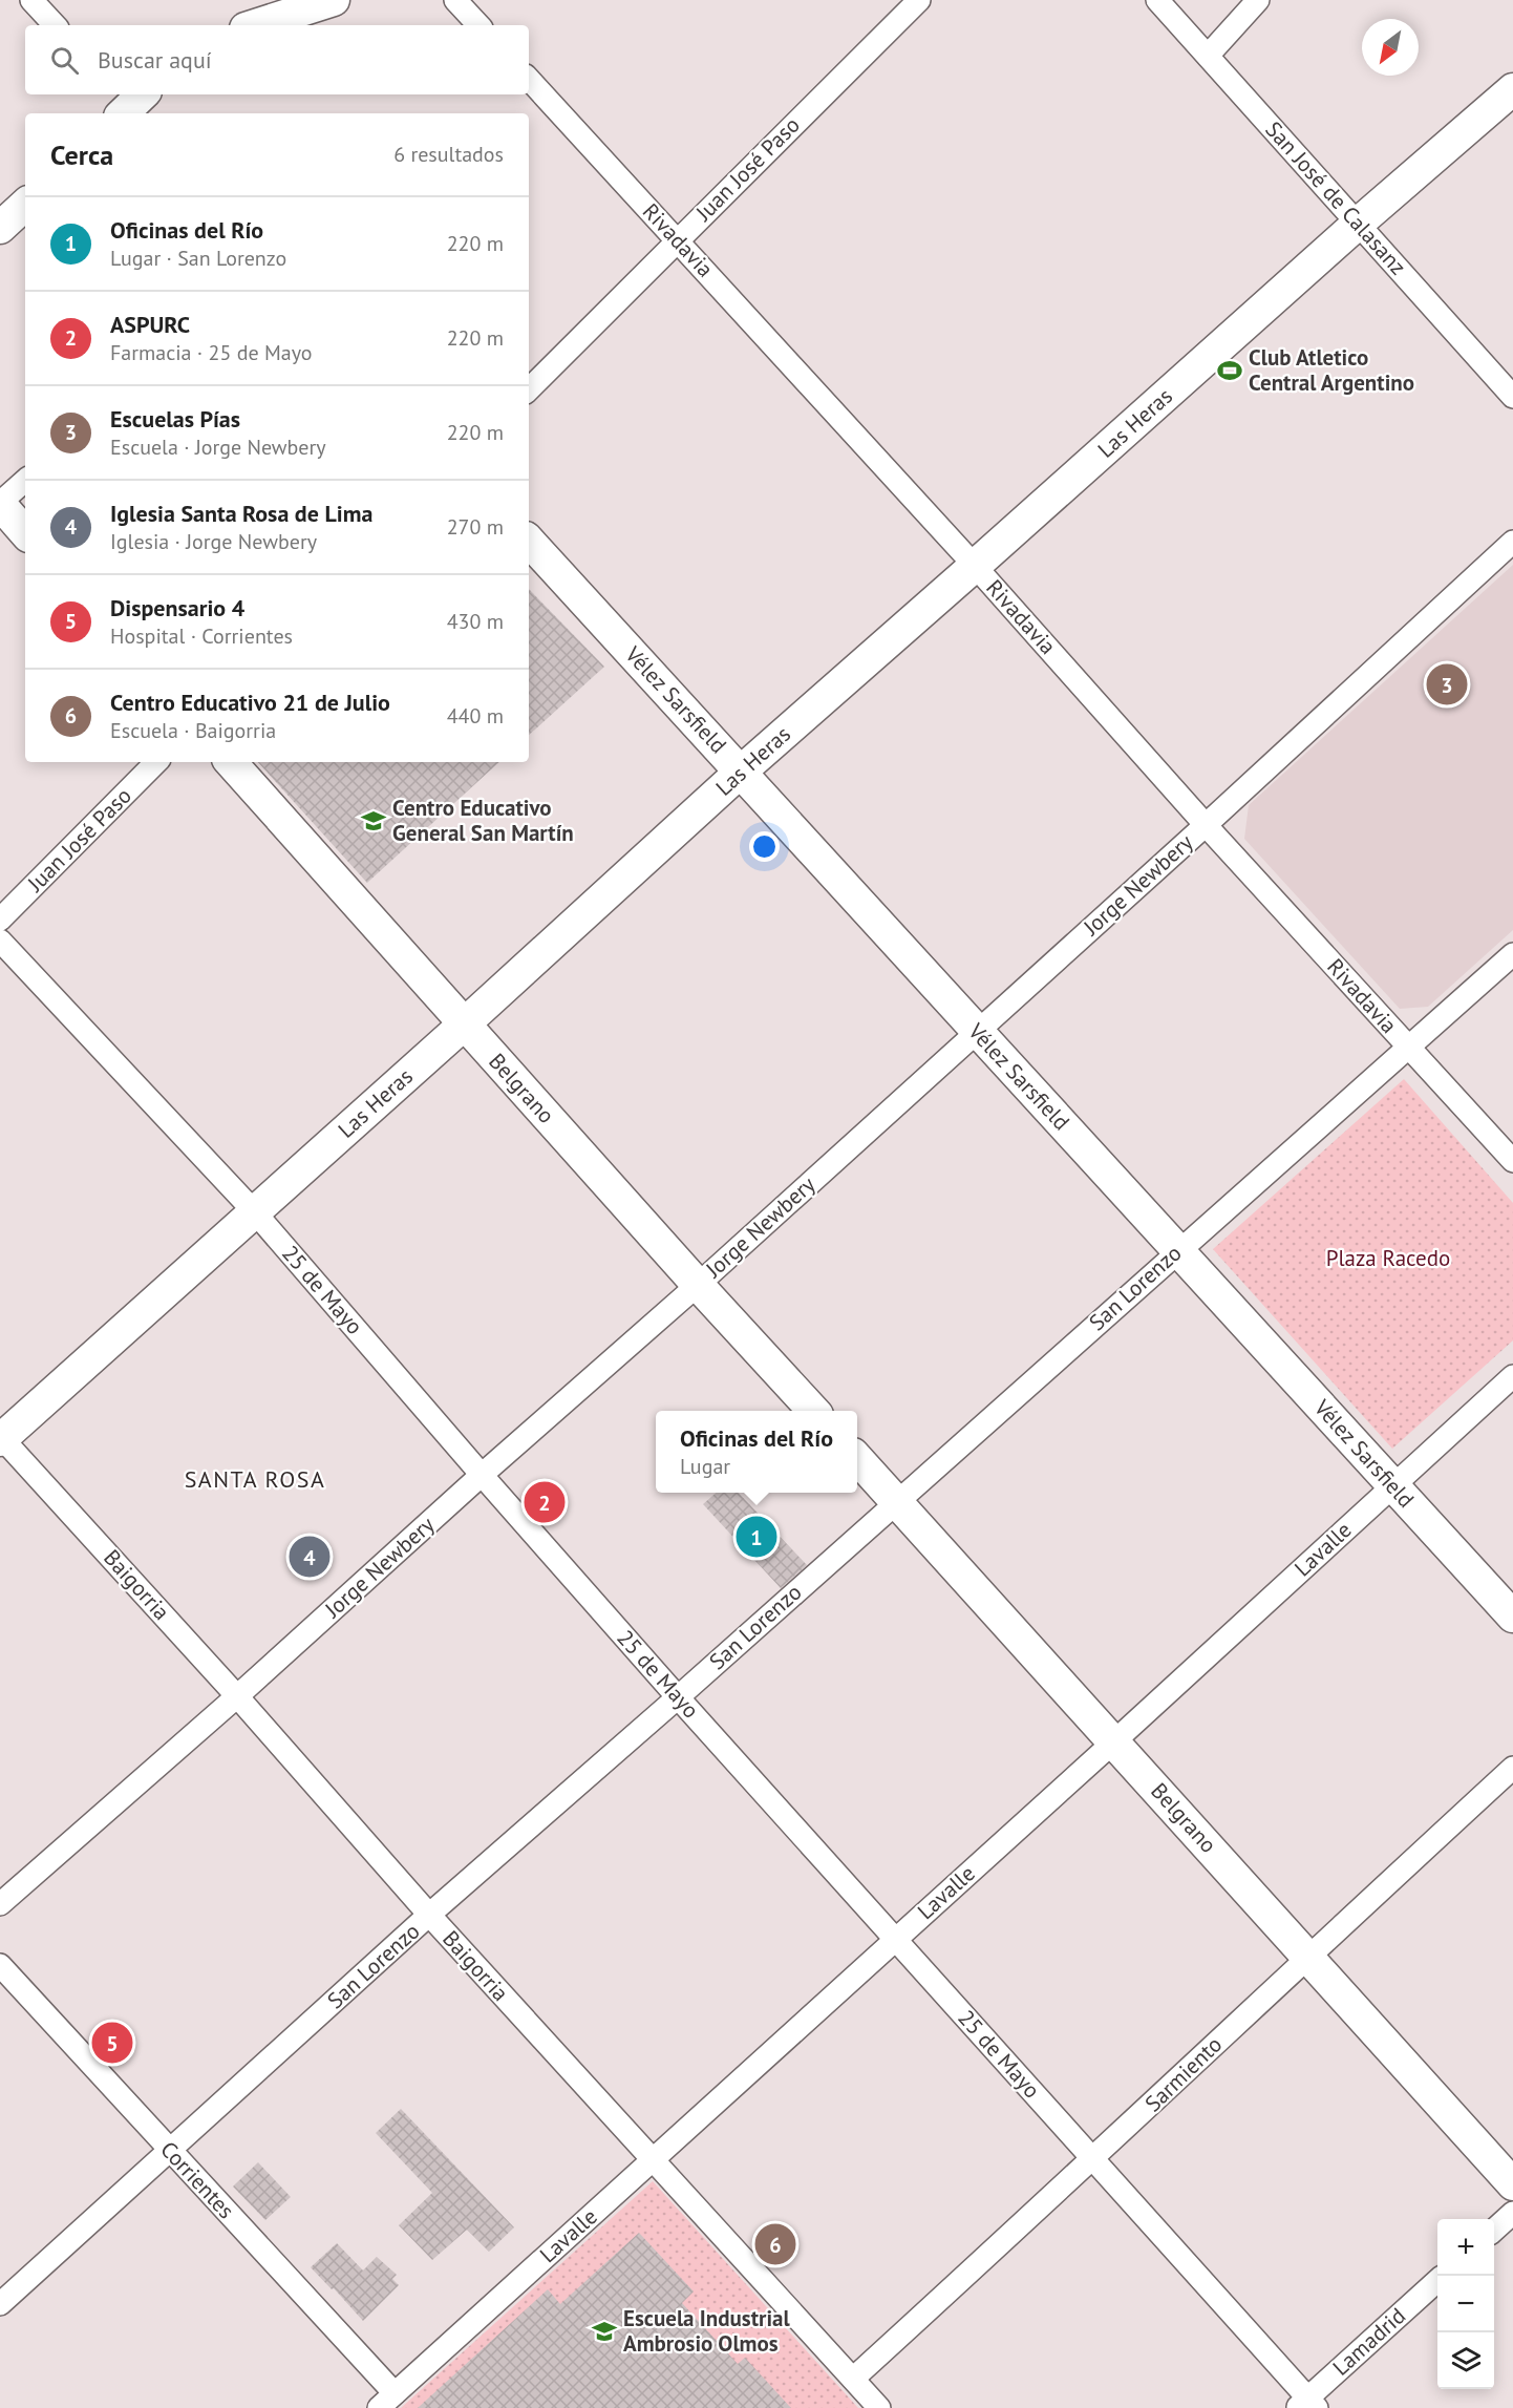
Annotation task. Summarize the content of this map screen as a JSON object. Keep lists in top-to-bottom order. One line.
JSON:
{"streets":{"main road":["Las Heras","Vélez Sarsfield","Belgrano"],"street":["Juan José Paso","San José de Calasanz","Rivadavia","Jorge Newbery","San Lorenzo","25 de Mayo","Lavalle","Baigorria","Sarmiento","Corrientes","Lamadrid"]},"crossings":[["Juan José Paso","Rivadavia"],["San José de Calasanz","Las Heras"],["Rivadavia","Las Heras"],["Rivadavia","Jorge Newbery"],["Rivadavia","San Lorenzo"],["Las Heras","Vélez Sarsfield"],["Las Heras","Belgrano"],["Las Heras","25 de Mayo"],["Las Heras","Baigorria"],["Vélez Sarsfield","Jorge Newbery"],["Vélez Sarsfield","San Lorenzo"],["Vélez Sarsfield","Lavalle"],["Jorge Newbery","Belgrano"],["Jorge Newbery","25 de Mayo"],["Jorge Newbery","Baigorria"],["Belgrano","San Lorenzo"],["Belgrano","Lavalle"],["Belgrano","Sarmiento"],["San Lorenzo","25 de Mayo"],["San Lorenzo","Baigorria"],["San Lorenzo","Corrientes"],["25 de Mayo","Lavalle"],["25 de Mayo","Sarmiento"],["25 de Mayo","Lamadrid"],["Lavalle","Baigorria"],["Lavalle","Corrientes"],["Baigorria","Sarmiento"]],"districts":["SANTA ROSA"],"parks":["Plaza Racedo"],"places":{"sports":["Club Atletico Central Argentino"],"school or university":["Centro Educativo General San Martín","Escuela Industrial Ambrosio Olmos"]},"north":"bottom left","page":{"search":"Buscar aquí","heading":["Cerca","6 resultados"],"list":[{"mark":"1","name":"Oficinas del Río","note":"Lugar · San Lorenzo","value":"220 m"},{"mark":"2","name":"ASPURC","note":"Farmacia · 25 de Mayo","value":"220 m"},{"mark":"3","name":"Escuelas Pías","note":"Escuela · Jorge Newbery","value":"220 m"},{"mark":"4","name":"Iglesia Santa Rosa de Lima","note":"Iglesia · Jorge Newbery","value":"270 m"},{"mark":"5","name":"Dispensario 4","note":"Hospital · Corrientes","value":"430 m"},{"mark":"6","name":"Centro Educativo 21 de Julio","note":"Escuela · Baigorria","value":"440 m"}],"pins":["3","2","1","4","5","6"],"popup":["Oficinas del Río","Lugar"],"map_buttons":["+","−"]}}
